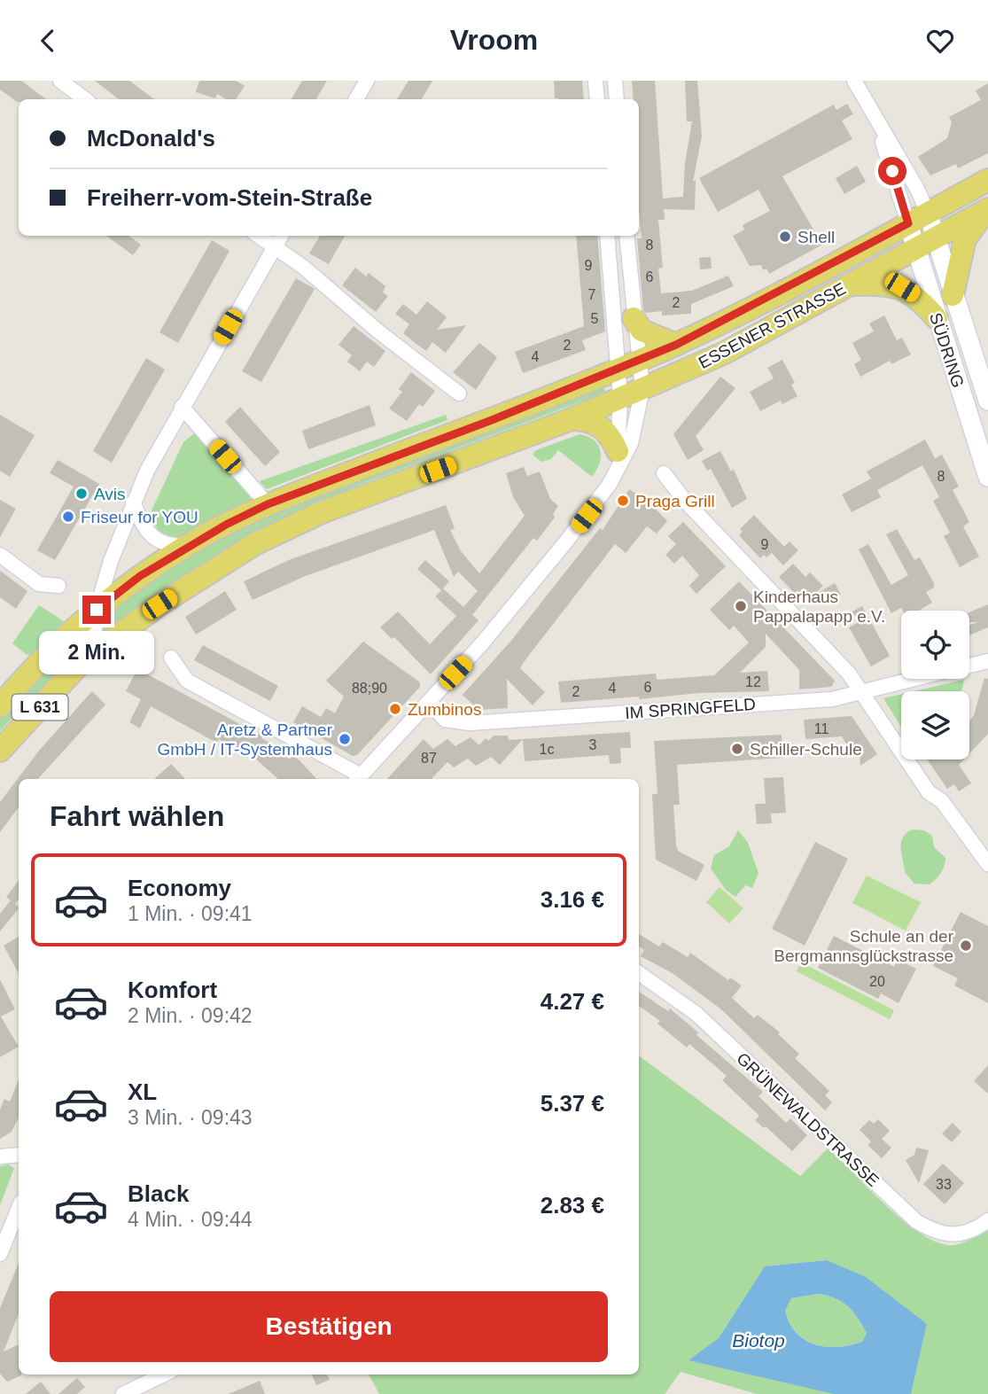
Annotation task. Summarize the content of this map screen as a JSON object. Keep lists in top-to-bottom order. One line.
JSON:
{"streets":{"main road":["ESSENER STRASSE","SÜDRING","L 631"],"street":["IM SPRINGFELD","GRÜNEWALDSTRASSE"]},"crossings":[["ESSENER STRASSE","SÜDRING"],["ESSENER STRASSE","L 631"]],"water":["Biotop"],"places":["Shell","Avis","Praga Grill","Friseur for YOU","Kinderhaus Pappalapapp e.V.","Zumbinos","Aretz & Partner GmbH / IT-Systemhaus","Schiller-Schule","Schule an der Bergmannsglückstrasse"],"house_numbers":["8","9","6","7","2","5","2","4","8","9","12","6","88;90","4","2","11","3","1c","87","20","33"],"page":{"header":"Vroom","banner":["McDonald's","Freiherr-vom-Stein-Straße"],"bubble":"2 Min.","heading":"Fahrt wählen","list":[{"name":"Economy","note":"1 Min. · 09:41","value":"3.16 €"},{"name":"Komfort","note":"2 Min. · 09:42","value":"4.27 €"},{"name":"XL","note":"3 Min. · 09:43","value":"5.37 €"},{"name":"Black","note":"4 Min. · 09:44","value":"2.83 €"}],"buttons":"Bestätigen"}}
